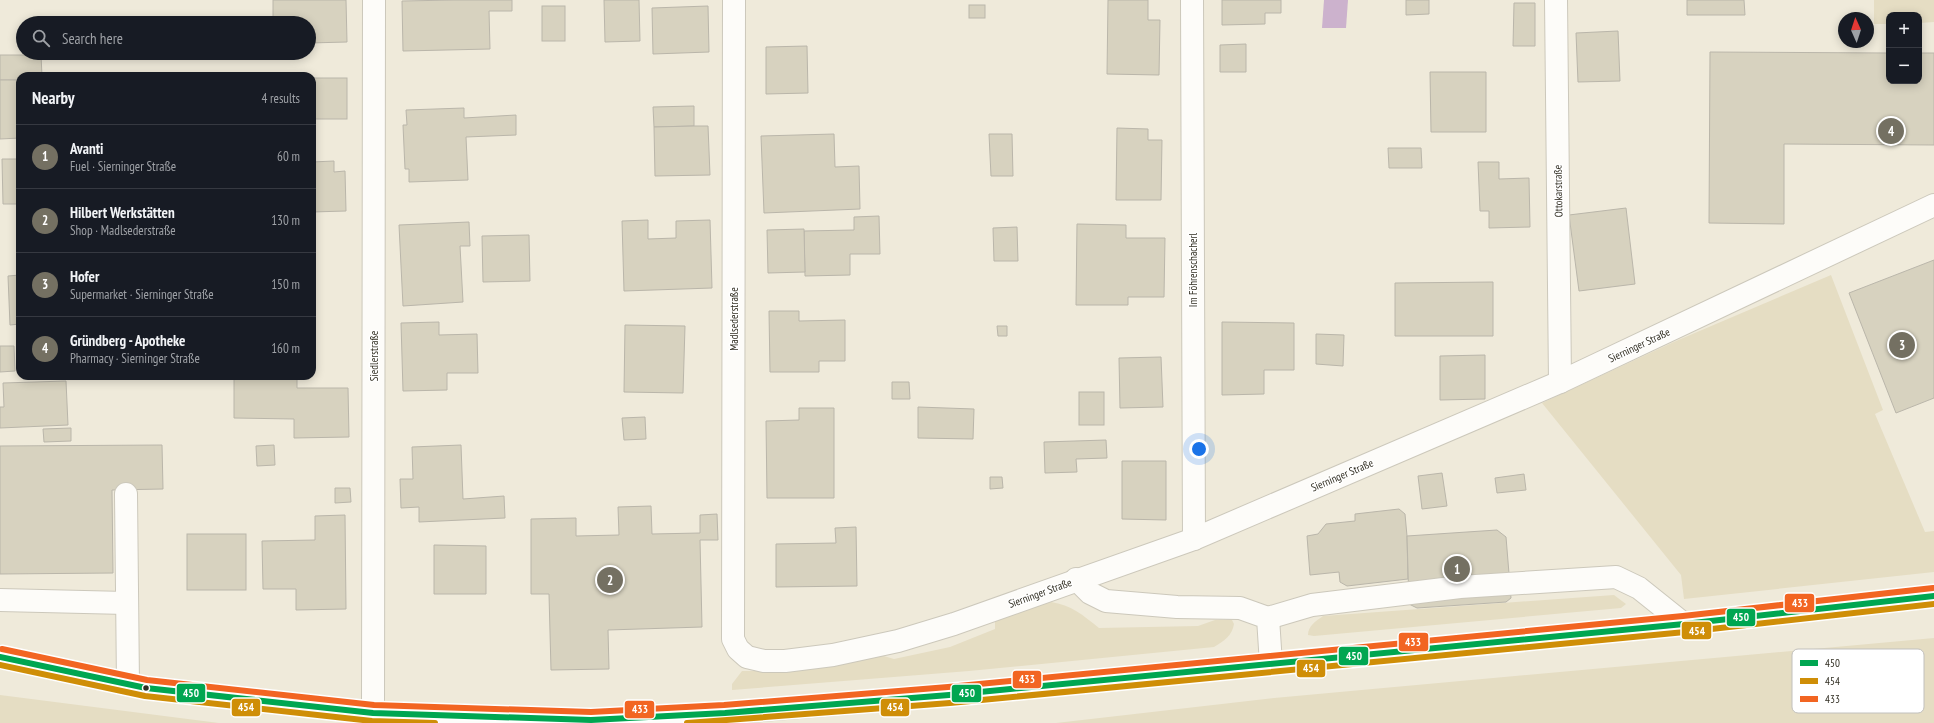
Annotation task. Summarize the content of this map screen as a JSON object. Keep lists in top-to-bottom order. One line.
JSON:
{"streets":{"street":["Ottokarstraße","Im Föhrenschacherl","Madlsederstraße","Sierninger Straße","Siedlerstraße"]},"crossings":[["Ottokarstraße","Sierninger Straße"],["Im Föhrenschacherl","Sierninger Straße"],["Madlsederstraße","Sierninger Straße"]],"lines":["transit line 433","transit line 450","transit line 454"],"legend":["450","454","433"],"north":"top","page":{"map_buttons":["+","−"],"search":"Search here","heading":["Nearby","4 results"],"pins":["4","3","1","2"],"list":[{"mark":"1","name":"Avanti","note":"Fuel · Sierninger Straße","value":"60 m"},{"mark":"2","name":"Hilbert Werkstätten","note":"Shop · Madlsederstraße","value":"130 m"},{"mark":"3","name":"Hofer","note":"Supermarket · Sierninger Straße","value":"150 m"},{"mark":"4","name":"Gründberg - Apotheke","note":"Pharmacy · Sierninger Straße","value":"160 m"}]}}
